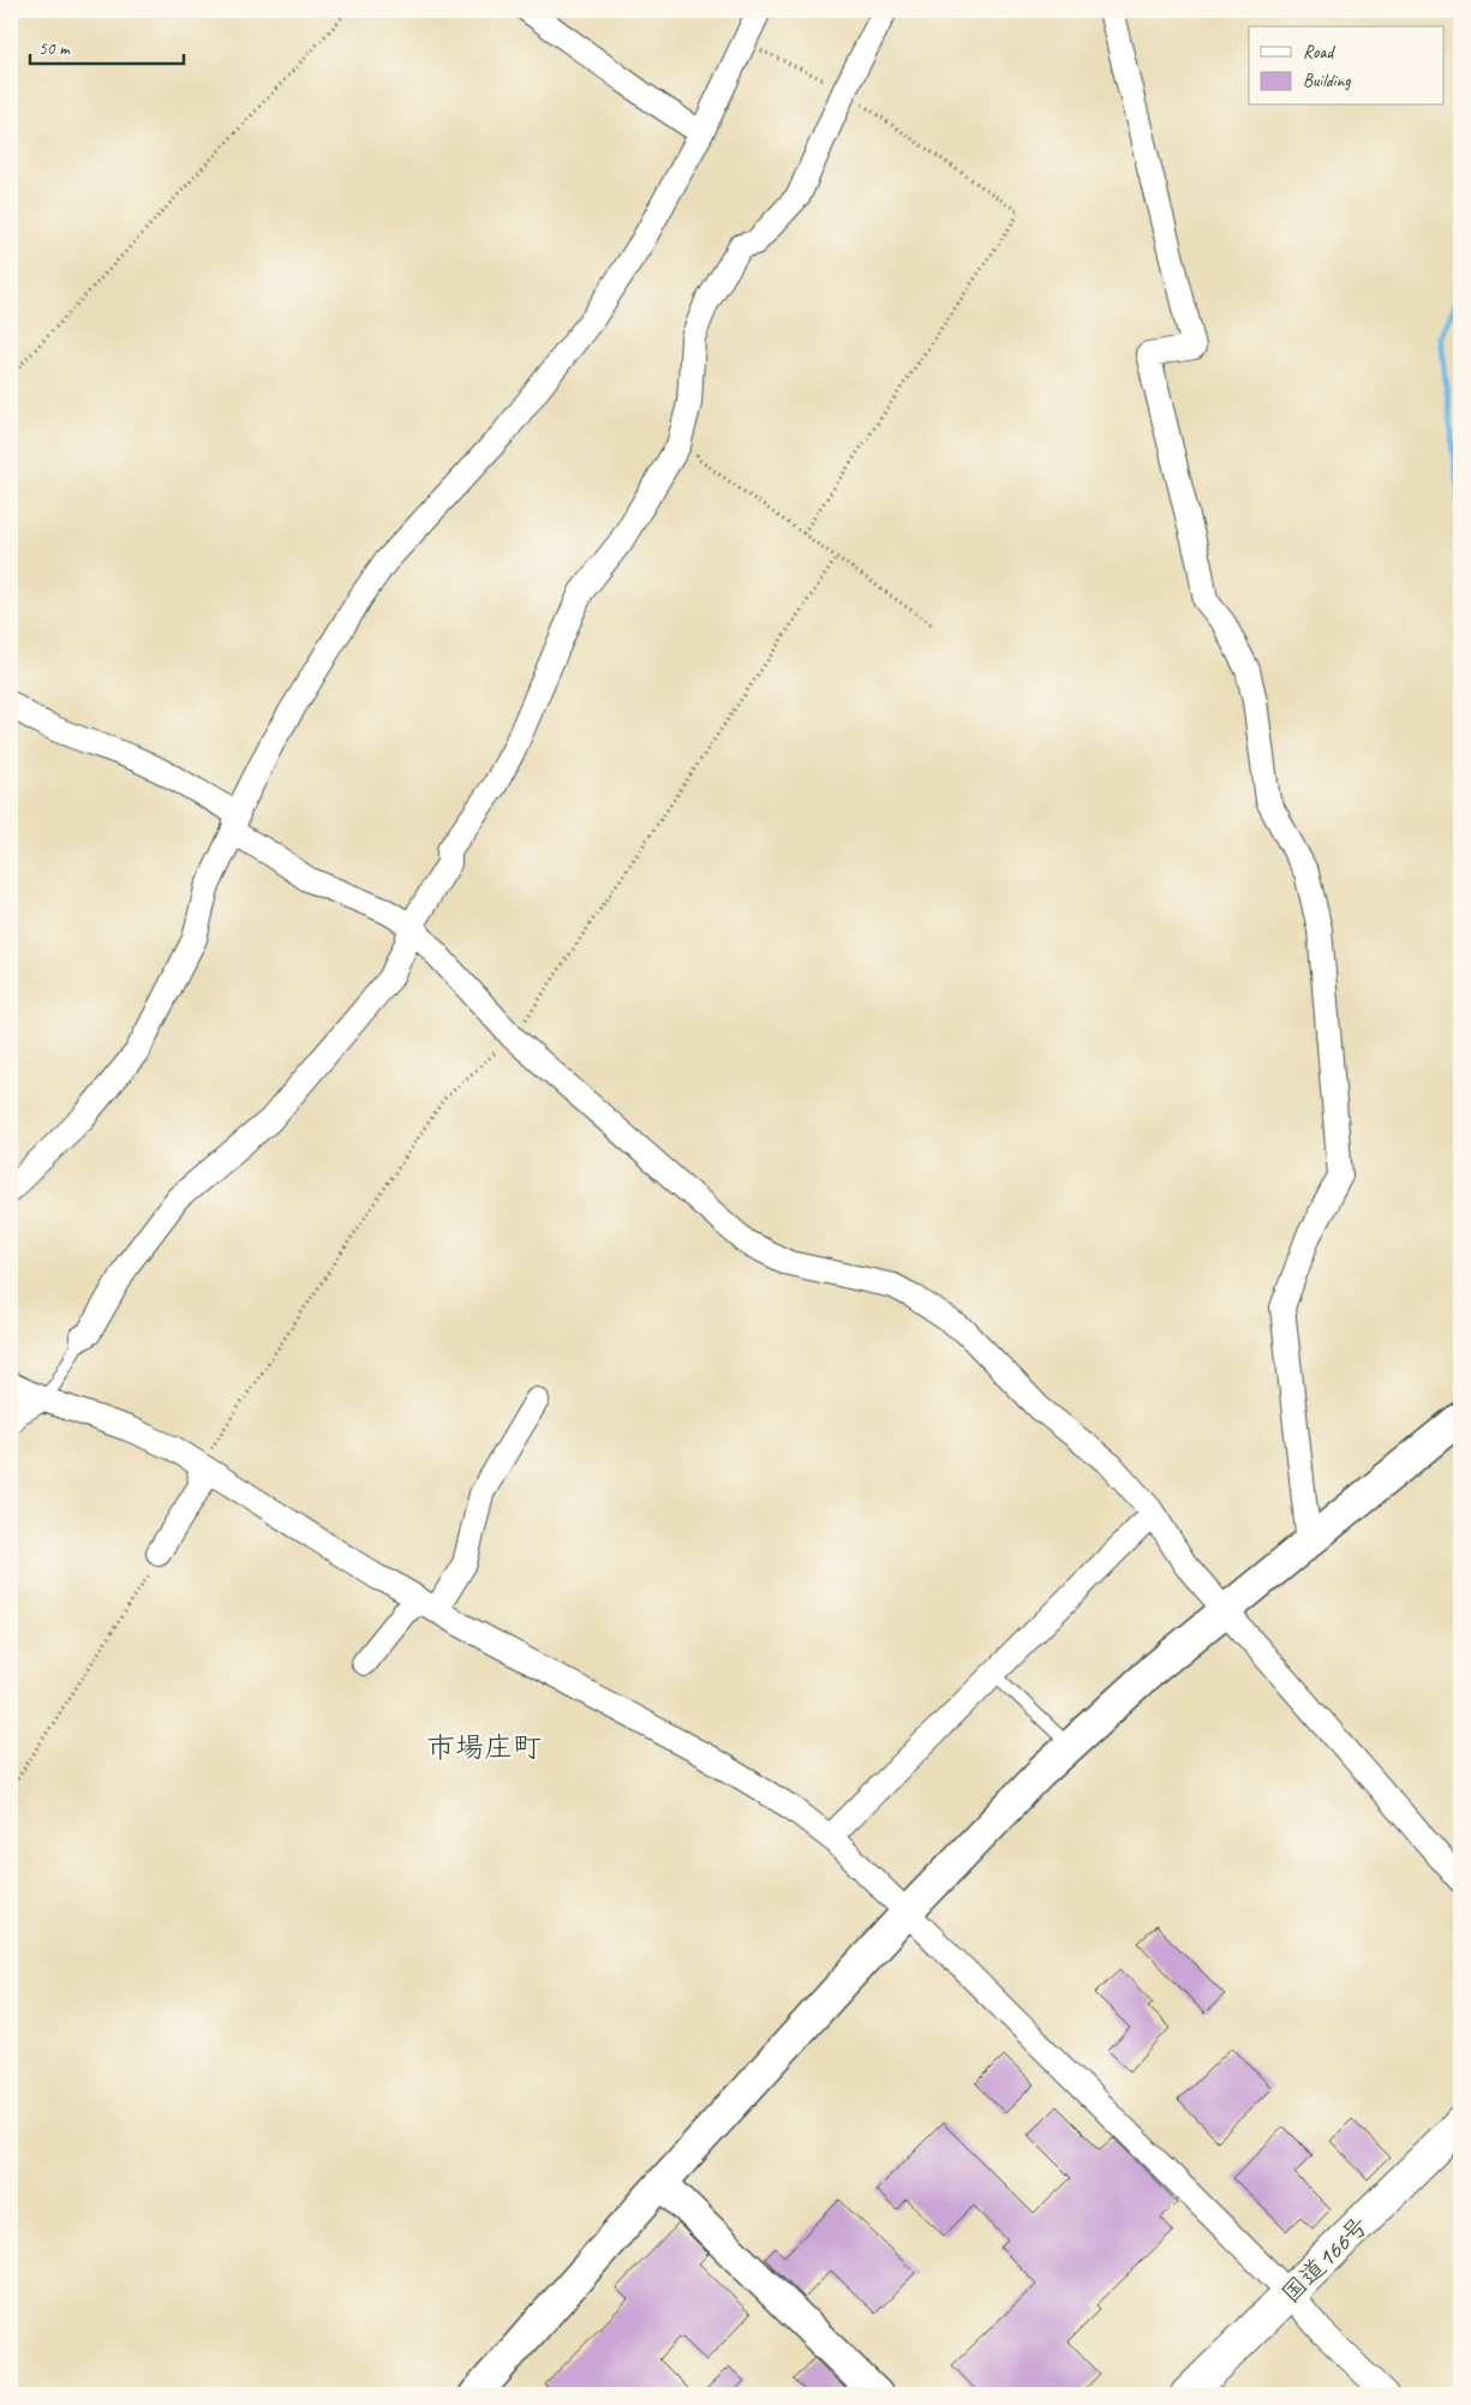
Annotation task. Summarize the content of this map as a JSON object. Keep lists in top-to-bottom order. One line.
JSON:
{"streets":{"highway":["国道166号"]},"districts":["市場庄町"],"legend":["Road","Building"],"scale_bar":"50 m"}
